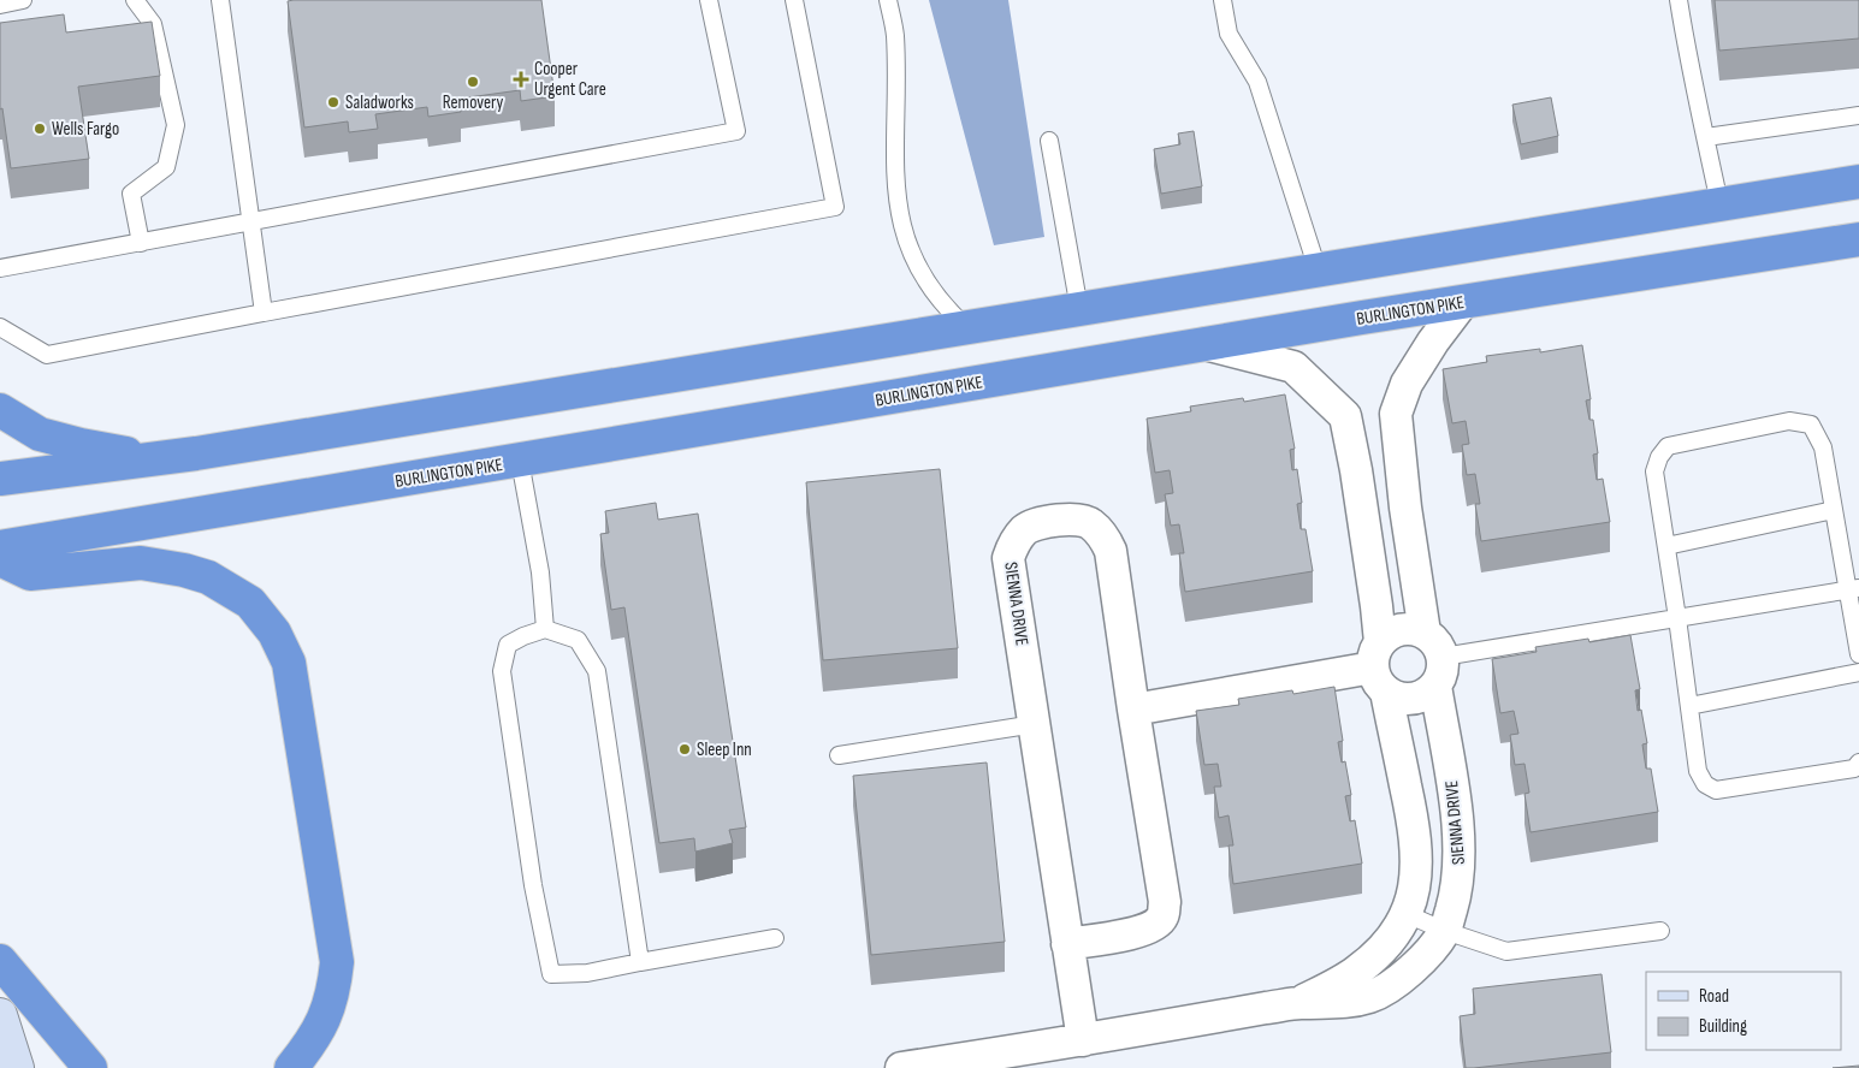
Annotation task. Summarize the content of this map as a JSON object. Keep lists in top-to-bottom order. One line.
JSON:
{"streets":{"highway":["BURLINGTON PIKE"],"street":["SIENNA DRIVE"]},"crossings":[["BURLINGTON PIKE","SIENNA DRIVE"]],"places":{"health":["Cooper Urgent Care"],"other":["Removery","Saladworks","Wells Fargo","Sleep Inn"]},"legend":["Road","Building"]}
